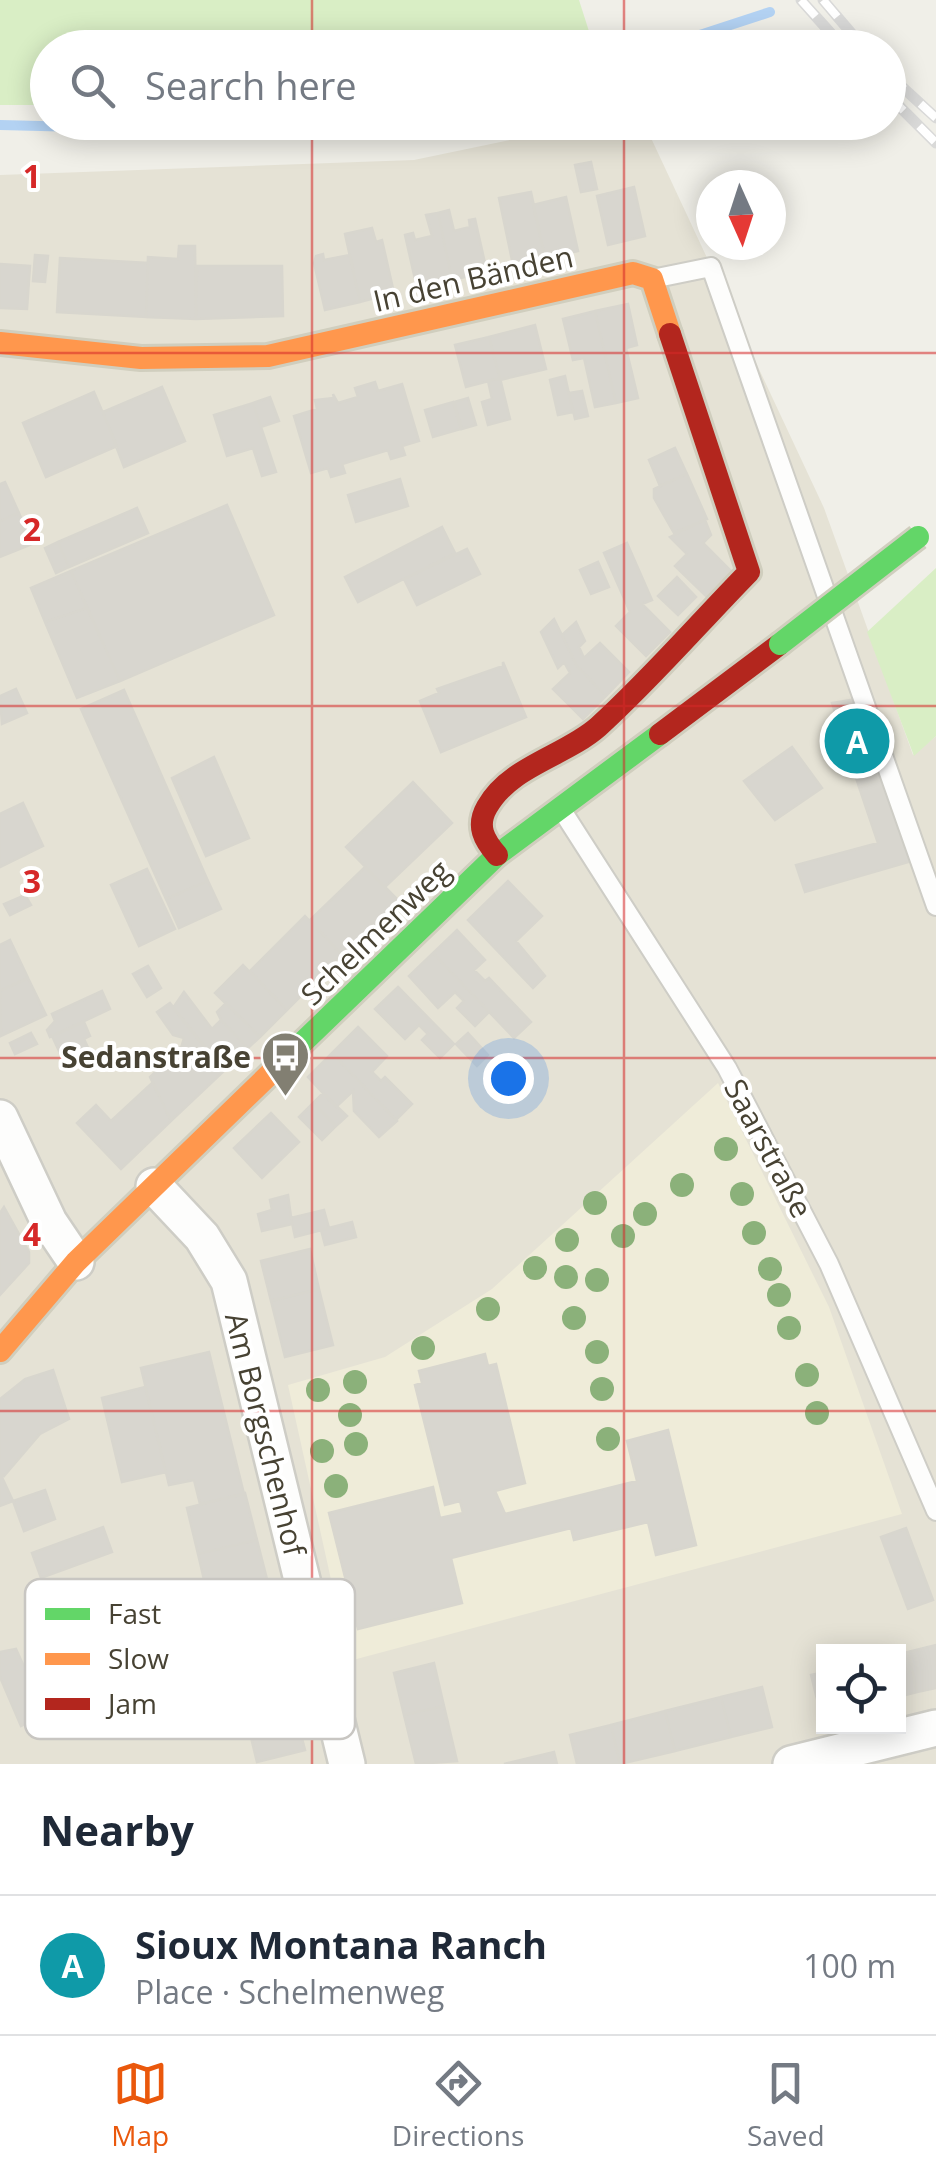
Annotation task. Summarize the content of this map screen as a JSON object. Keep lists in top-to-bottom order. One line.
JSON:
{"streets":{"street":["In den Bänden","Schelmenweg","Am Borgschenhof"],"lane":["Saarstraße"]},"crossings":[["Schelmenweg","Saarstraße"],["Schelmenweg","Am Borgschenhof"]],"places":{"bus stop":["Sedanstraße"]},"legend":["Fast","Slow","Jam"],"north":"bottom","page":{"search":"Search here","pins":"A","heading":"Nearby","list":[{"mark":"A","name":"Sioux Montana Ranch","note":"Place · Schelmenweg","value":"100 m"}],"nav":["Map","Directions","Saved"]},"grid":{"rows":["1","2","3","4"]}}
